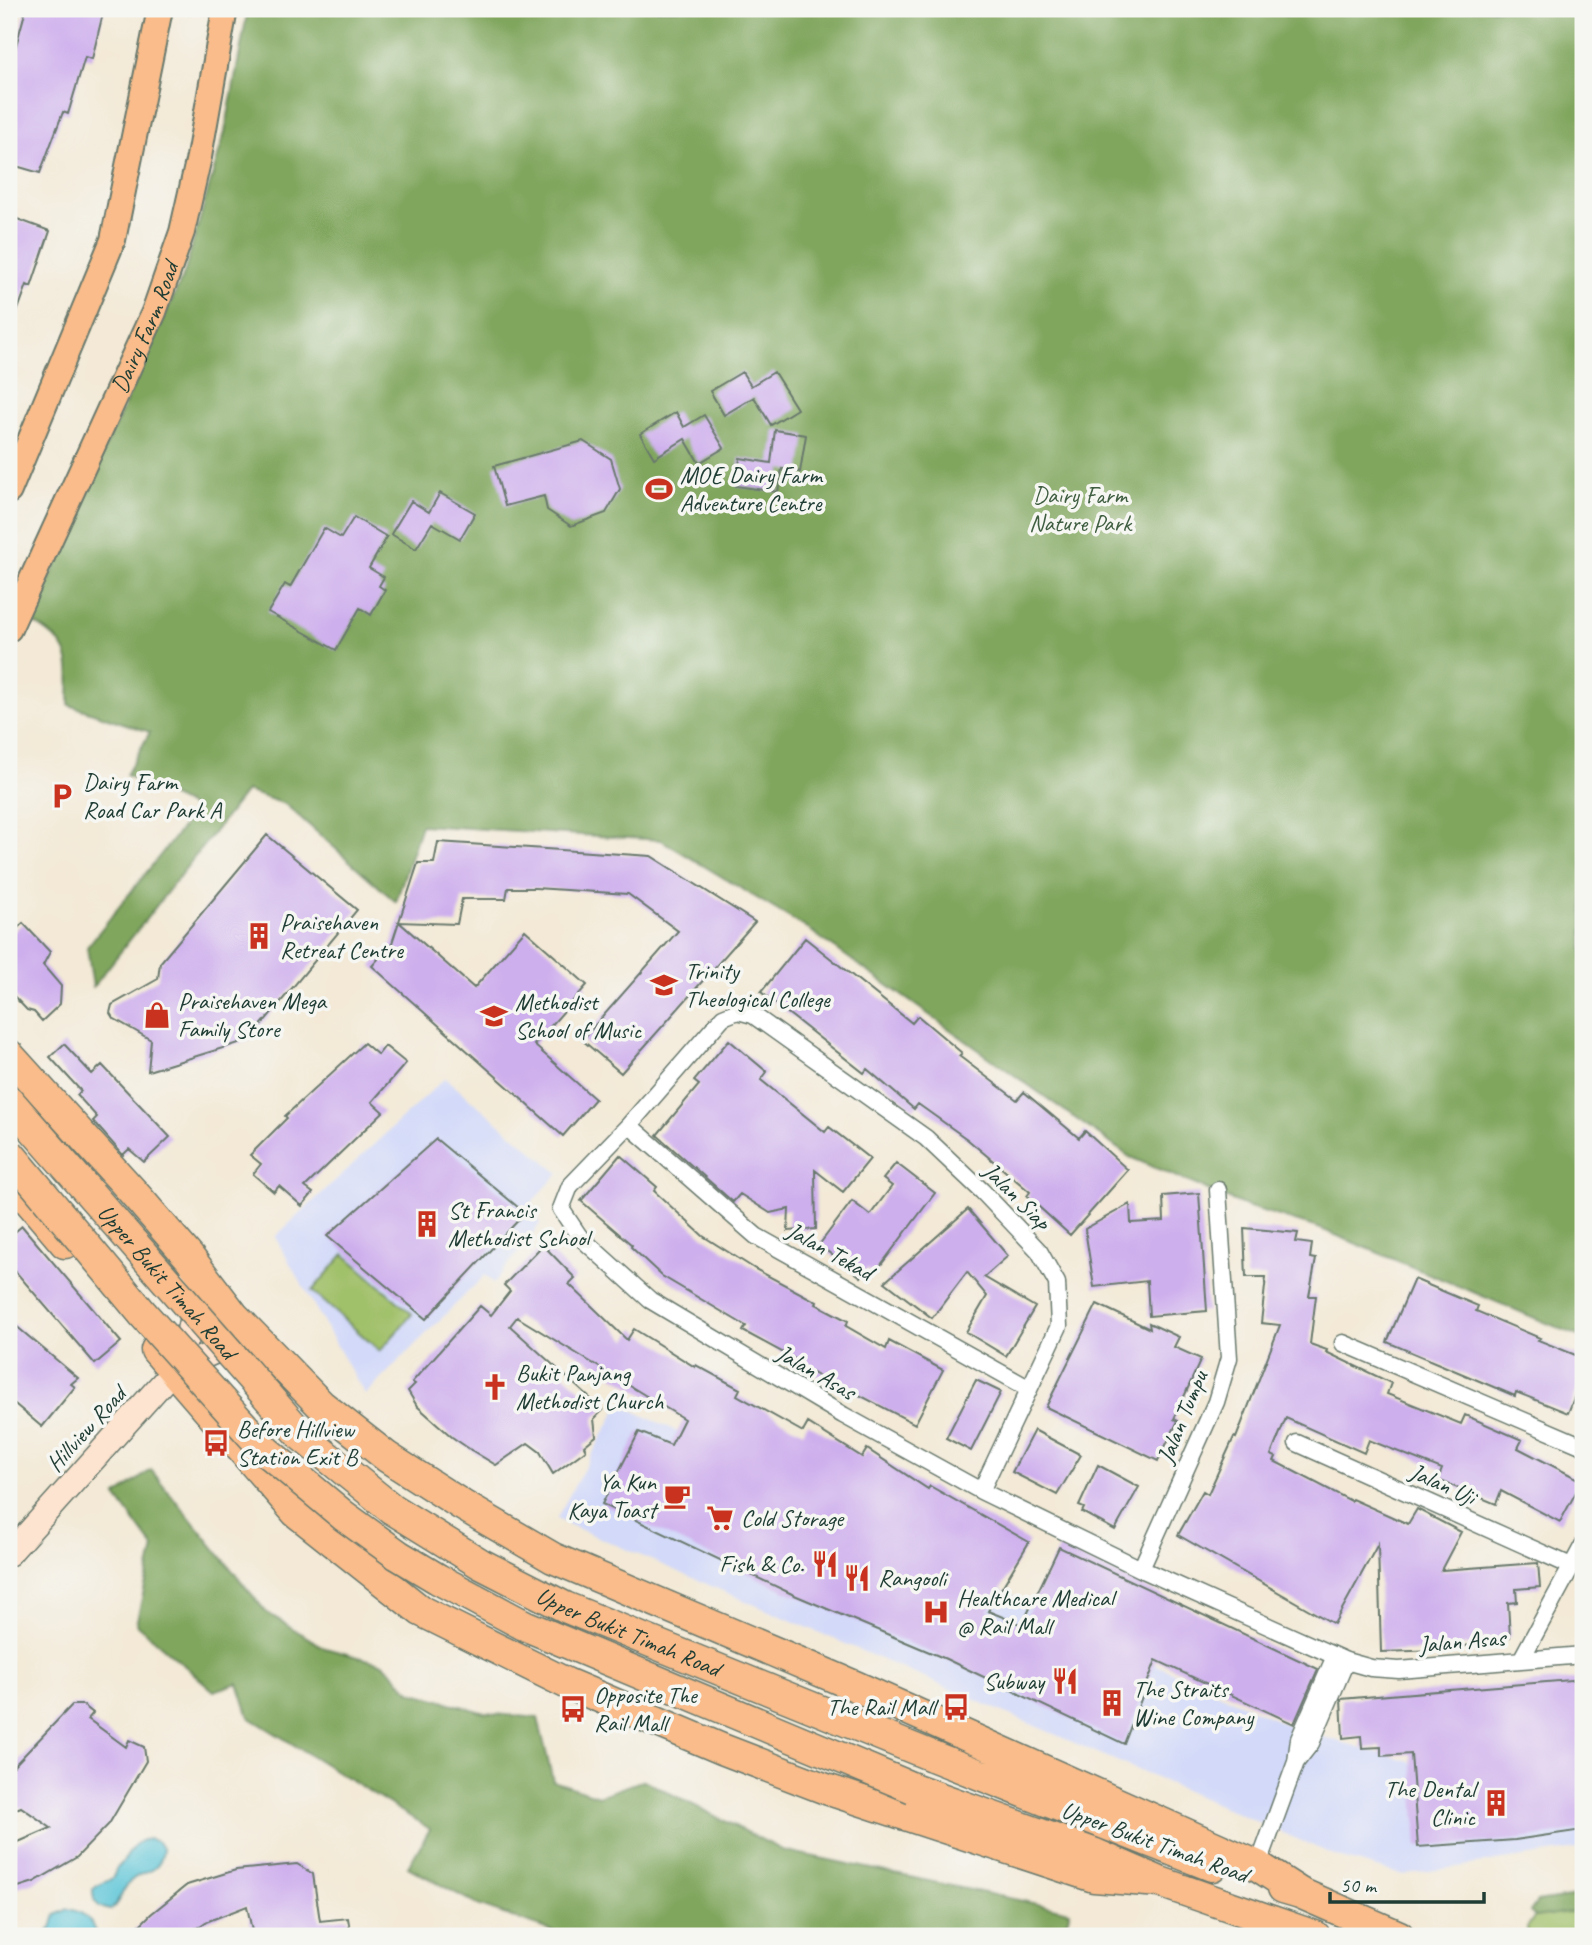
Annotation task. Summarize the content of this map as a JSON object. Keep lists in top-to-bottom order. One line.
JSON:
{"streets":{"highway":["Upper Bukit Timah Road"],"main road":["Dairy Farm Road"],"street":["Jalan Siap","Jalan Tekad","Jalan Asas","Jalan Tumpu","Hillview Road","Jalan Uji"]},"crossings":[["Jalan Siap","Jalan Tekad"],["Jalan Siap","Jalan Asas"],["Jalan Tekad","Jalan Asas"],["Jalan Asas","Jalan Tumpu"]],"parks":["Dairy Farm Nature Park"],"places":{"sports":["MOE Dairy Farm Adventure Centre"],"parking":["Dairy Farm Road Car Park A"],"building":["Praisehaven Retreat Centre","St Francis Methodist School","The Straits Wine Company","The Dental Clinic"],"school or university":["Trinity Theological College","Methodist School of Music"],"shop":["Praisehaven Mega Family Store"],"church":["Bukit Panjang Methodist Church"],"bus stop":["Before Hillview Station Exit B","The Rail Mall","Opposite The Rail Mall"],"cafe":["Ya Kun Kaya Toast"],"supermarket":["Cold Storage"],"restaurant":["Fish & Co.","Rangooli","Subway"],"hospital":["Healthcare Medical @ Rail Mall"]},"scale_bar":"50 m"}
